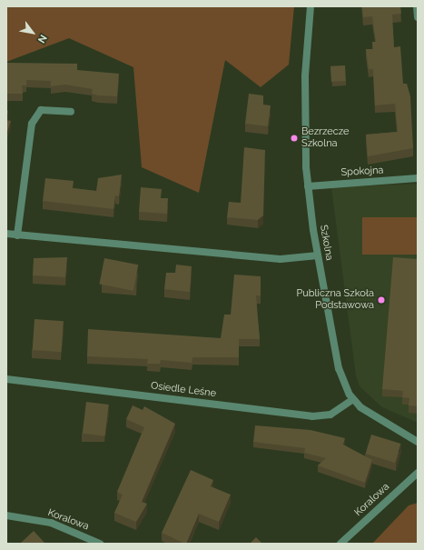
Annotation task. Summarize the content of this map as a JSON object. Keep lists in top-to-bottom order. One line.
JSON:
{"streets":{"street":["Spokojna","Szkolna","Osiedle Leśne","Koralowa"]},"crossings":[["Spokojna","Szkolna"],["Szkolna","Osiedle Leśne"]],"places":["Bezrzecze Szkolna","Publiczna Szkoła Podstawowa"],"north":"bottom right"}
